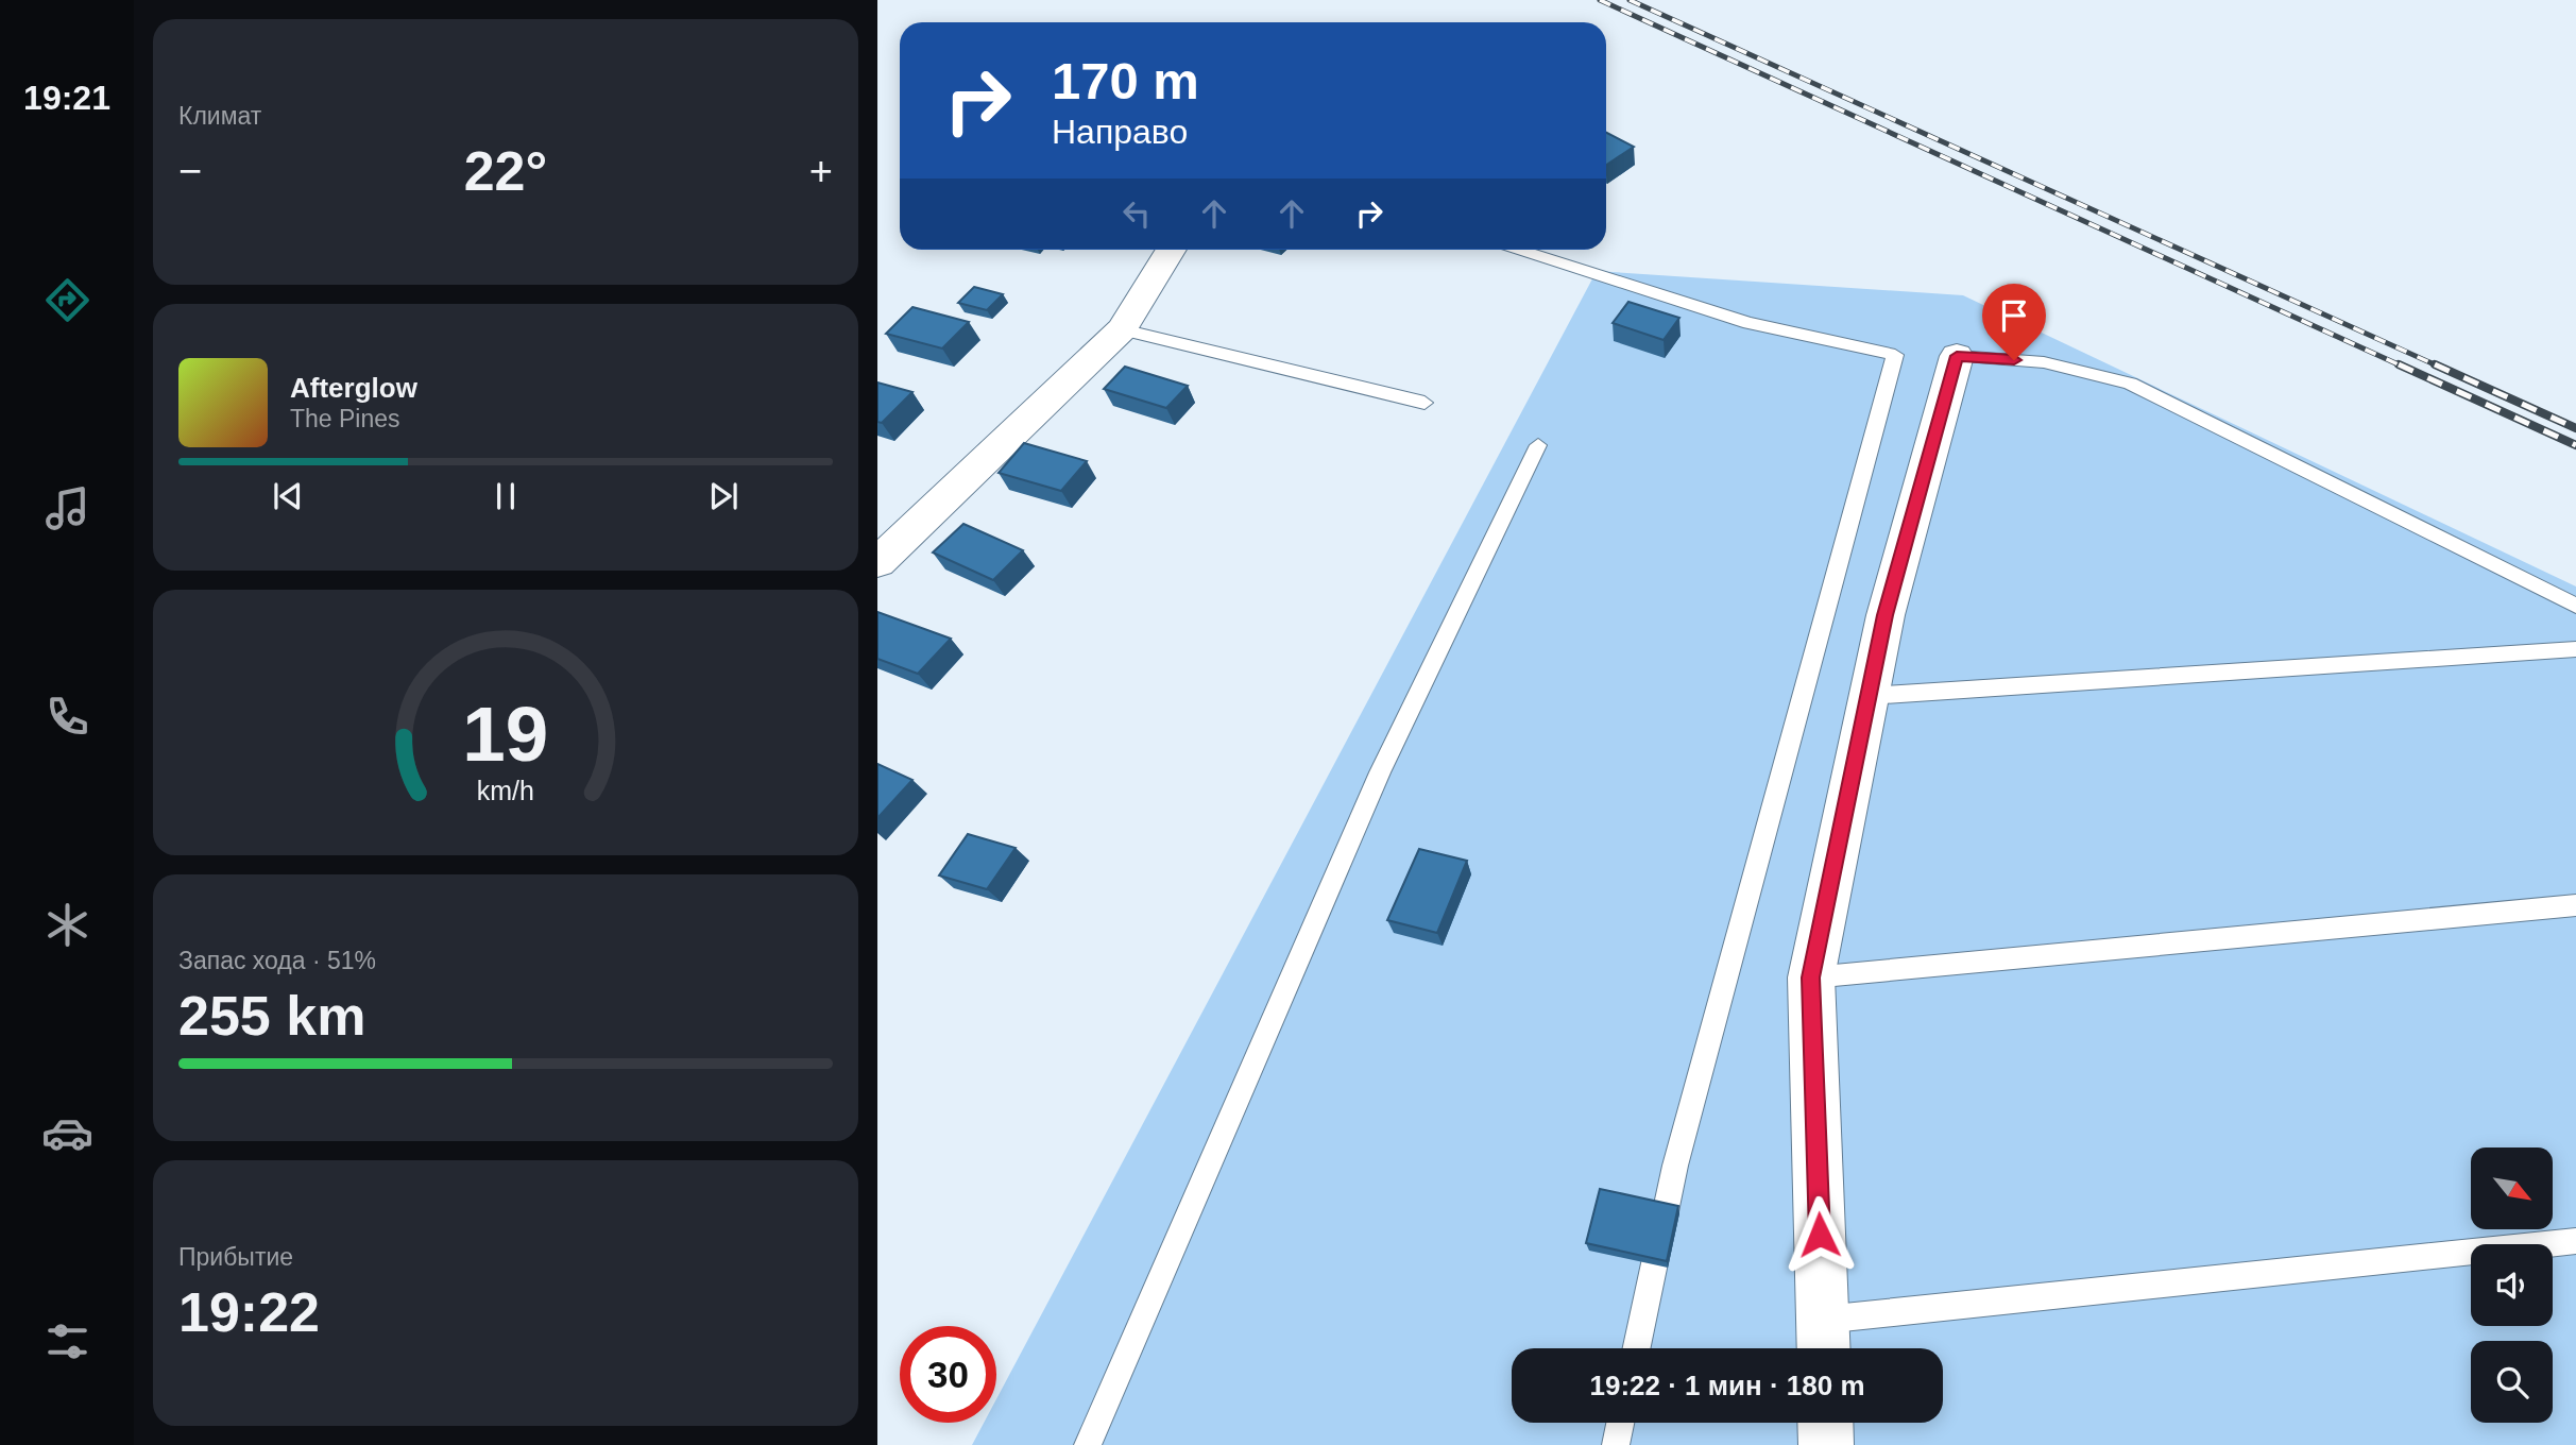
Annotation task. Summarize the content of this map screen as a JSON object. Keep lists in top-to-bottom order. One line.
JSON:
{"north":"bottom right","page":{"tabs":"19:21","tile":["Климат",["Запас хода · 51%","255 km"],["Прибытие","19:22"]],"turn":["170 m","Направо"],"heat":["−","22°","+"],"song":["Afterglow","The Pines"],"limit":"30","trip":"19:22 · 1 мин · 180 m","gauge":["19","km/h"]}}
